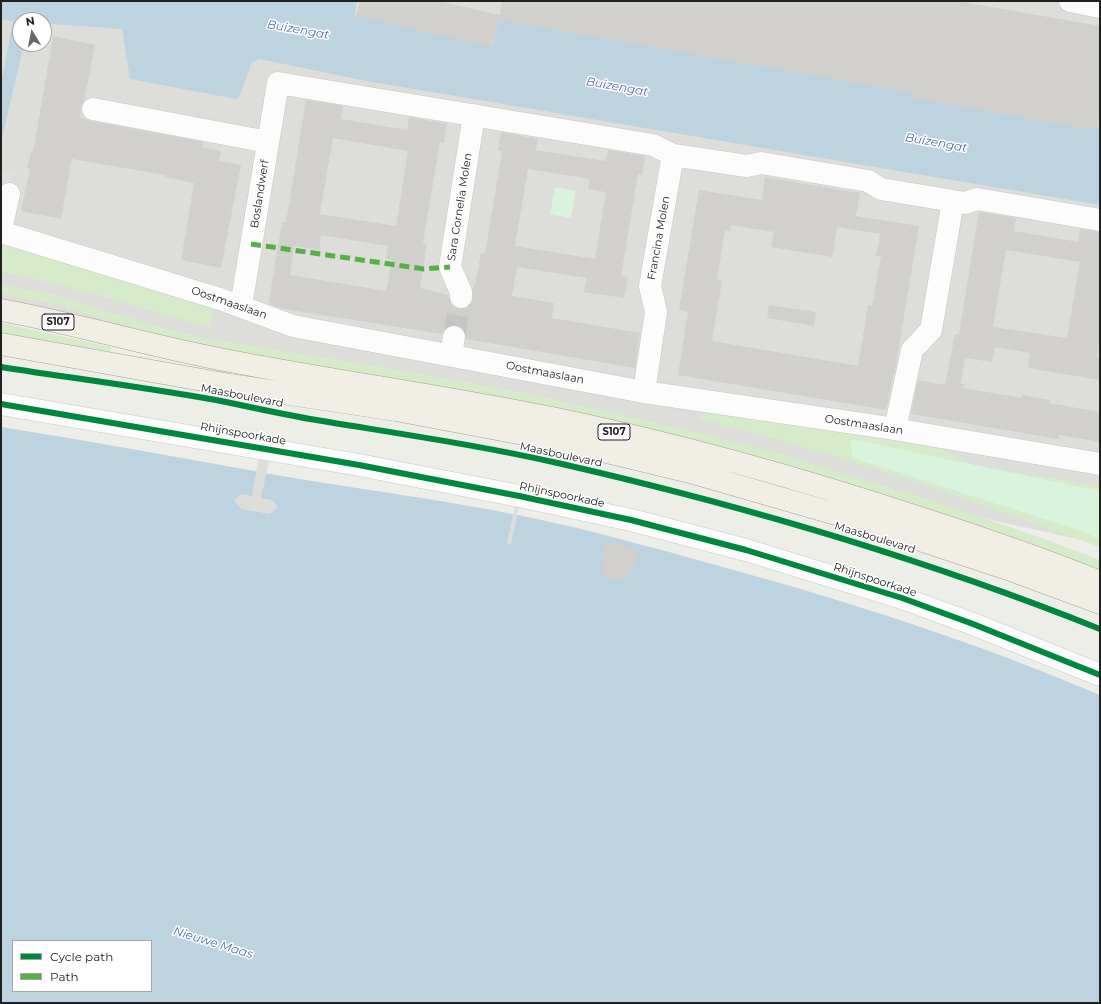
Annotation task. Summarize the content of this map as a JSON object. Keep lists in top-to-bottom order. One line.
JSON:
{"streets":{"main road":["S107","Maasboulevard"],"street":["Boslandwerf","Sara Cornelia Molen","Francina Molen","Oostmaaslaan","Rhijnspoorkade"]},"crossings":[["Boslandwerf","Sara Cornelia Molen"],["Boslandwerf","Oostmaaslaan"],["Francina Molen","Oostmaaslaan"]],"water":["Buizengat","Nieuwe Maas"],"legend":["Cycle path","Path"],"north":"top"}
